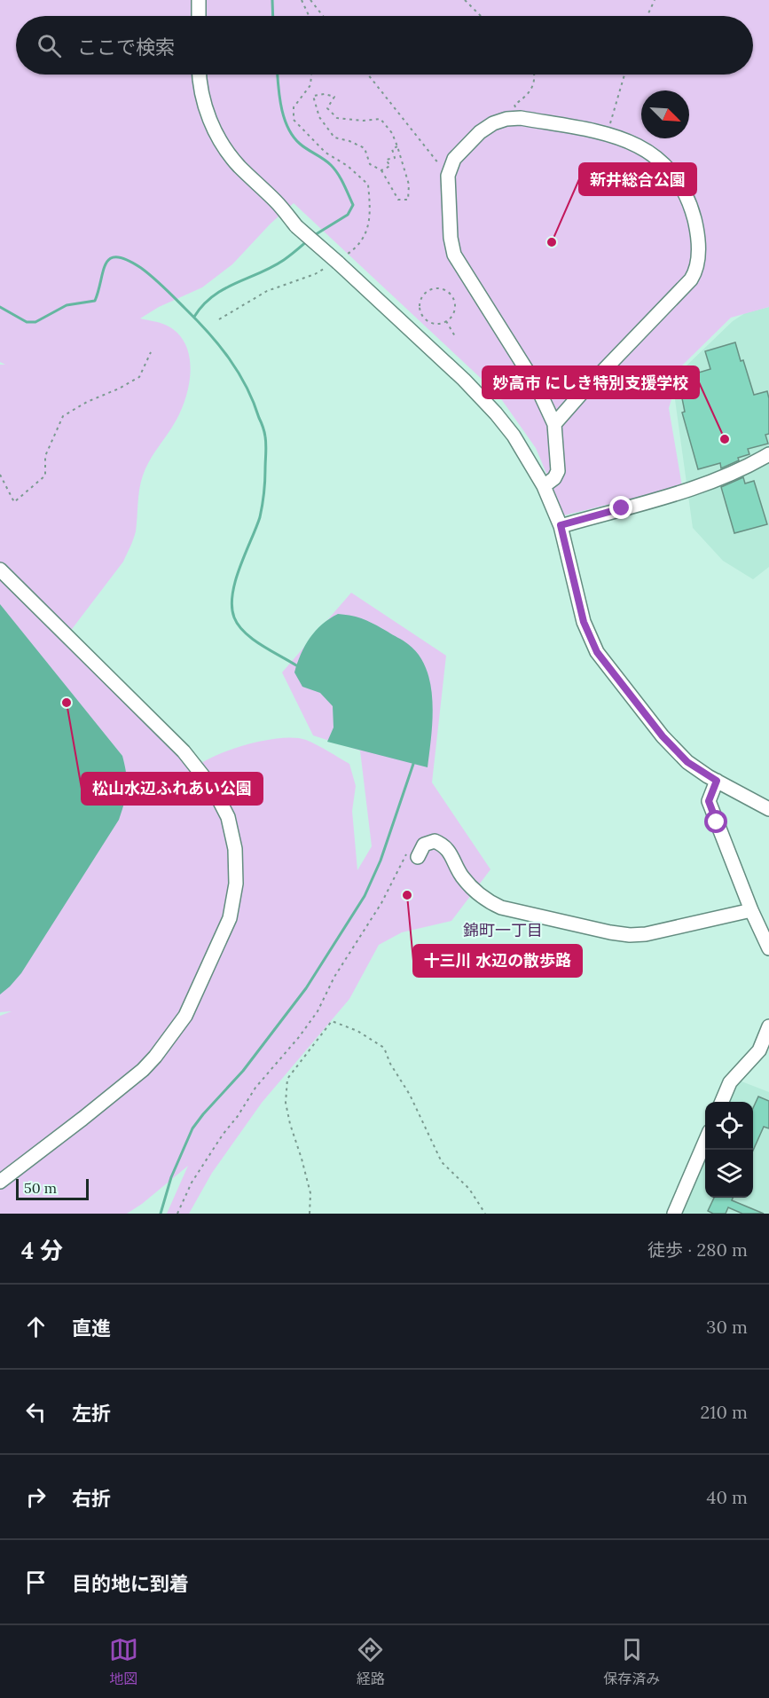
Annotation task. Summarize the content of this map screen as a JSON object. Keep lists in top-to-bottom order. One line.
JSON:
{"districts":["錦町一丁目"],"places":["新井総合公園","妙高市 にしき特別支援学校","松山水辺ふれあい公園","十三川 水辺の散歩路"],"scale_bar":"50 m","north":"bottom right","page":{"search":"ここで検索","scale":"50 m","heading":["4 分","徒歩 · 280 m"],"list":[["直進","30 m"],["左折","210 m"],["右折","40 m"],"目的地に到着"],"nav":["地図","経路","保存済み"]}}
